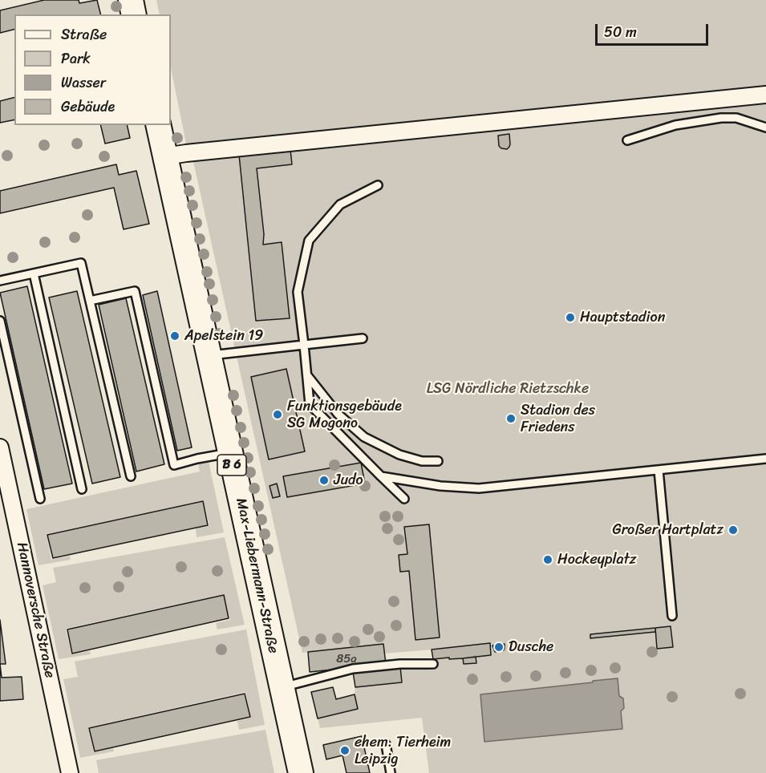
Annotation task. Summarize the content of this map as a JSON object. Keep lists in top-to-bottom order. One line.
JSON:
{"streets":{"main road":["B 6","Max-Liebermann-Straße"],"street":["Hannoversche Straße"]},"parks":["LSG Nördliche Rietzschke"],"places":["Hauptstadion","Apelstein 19","Funktionsgebäude SG Mogono","Stadion des Friedens","Judo","Großer Hartplatz","Hockeyplatz","Dusche","ehem. Tierheim Leipzig"],"house_numbers":["85a"],"legend":["Straße","Park","Wasser","Gebäude"],"scale_bar":"50 m"}
